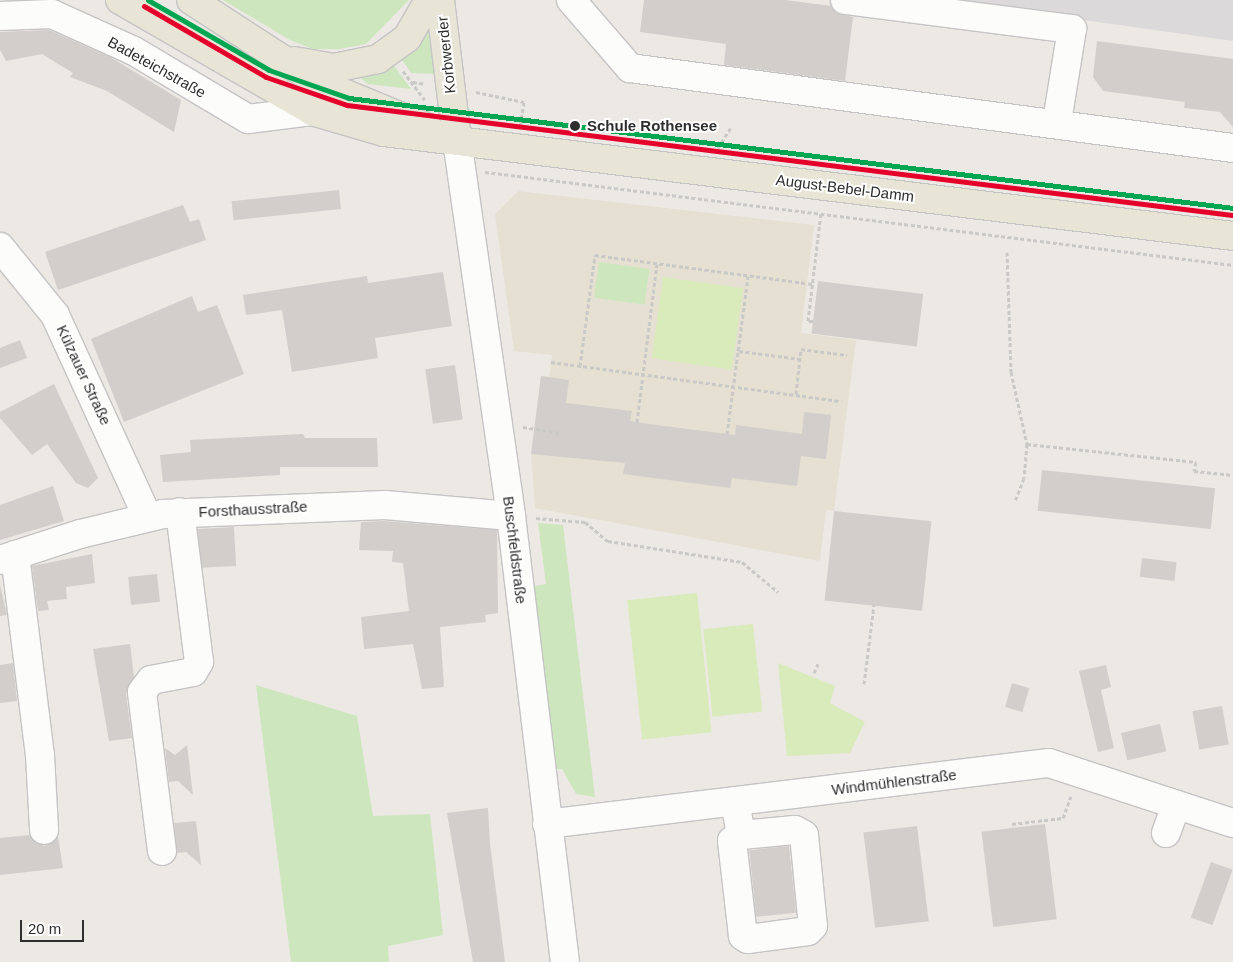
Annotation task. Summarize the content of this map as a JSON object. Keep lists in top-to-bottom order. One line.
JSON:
{"streets":{"main road":["Korbwerder","August-Bebel-Damm"],"street":["Badeteichstraße","Külzauer Straße","Forsthausstraße","Buschfeldstraße","Windmühlenstraße"]},"crossings":[["Korbwerder","August-Bebel-Damm"],["Korbwerder","Buschfeldstraße"],["Badeteichstraße","August-Bebel-Damm"],["August-Bebel-Damm","Buschfeldstraße"],["Külzauer Straße","Forsthausstraße"],["Forsthausstraße","Buschfeldstraße"],["Buschfeldstraße","Windmühlenstraße"]],"places":["Schule Rothensee"],"scale_bar":"20 m"}
